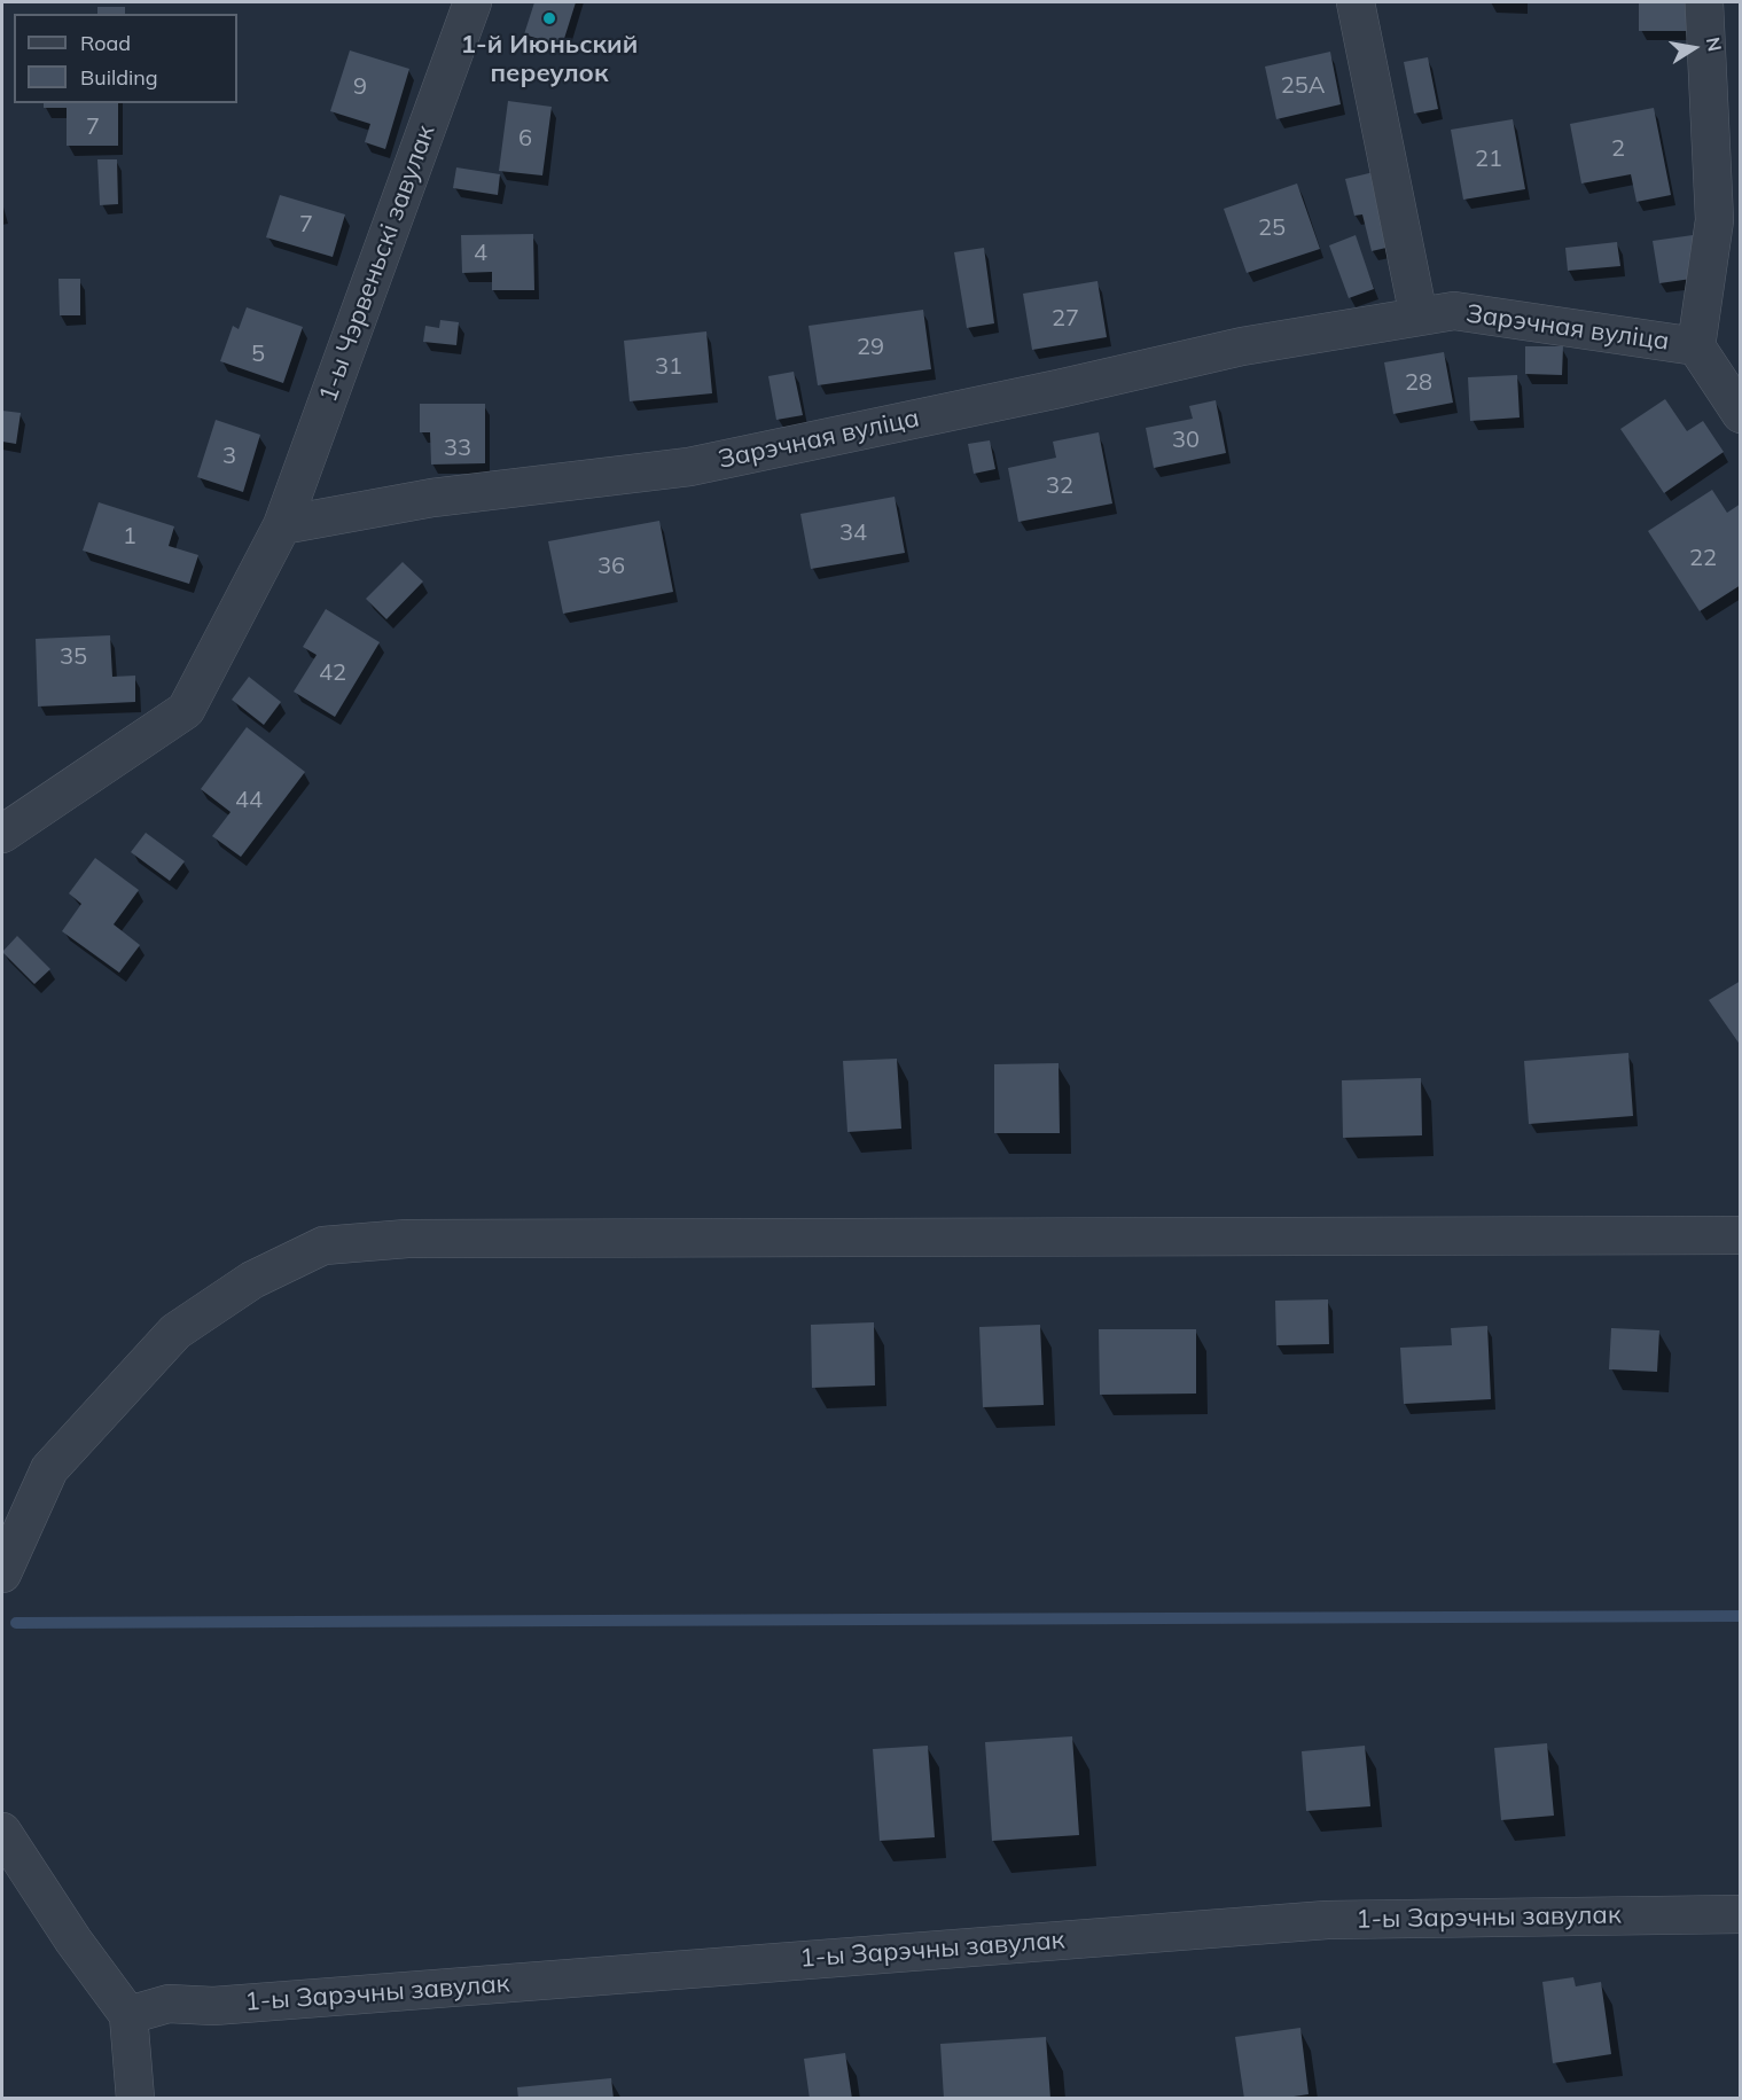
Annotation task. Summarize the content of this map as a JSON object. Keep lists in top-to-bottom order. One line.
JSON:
{"streets":{"street":["1-ы Чэрвеньскі завулак","Зарэчная вуліца","1-ы Зарэчны завулак"]},"crossings":[["1-ы Чэрвеньскі завулак","Зарэчная вуліца"]],"places":["1-й Июньский переулок"],"house_numbers":["25А","9","7","6","2","21","7","25","4","27","29","5","31","28","30","33","3","32","34","1","22","36","35","42","44"],"legend":["Road","Building"],"north":"right"}
